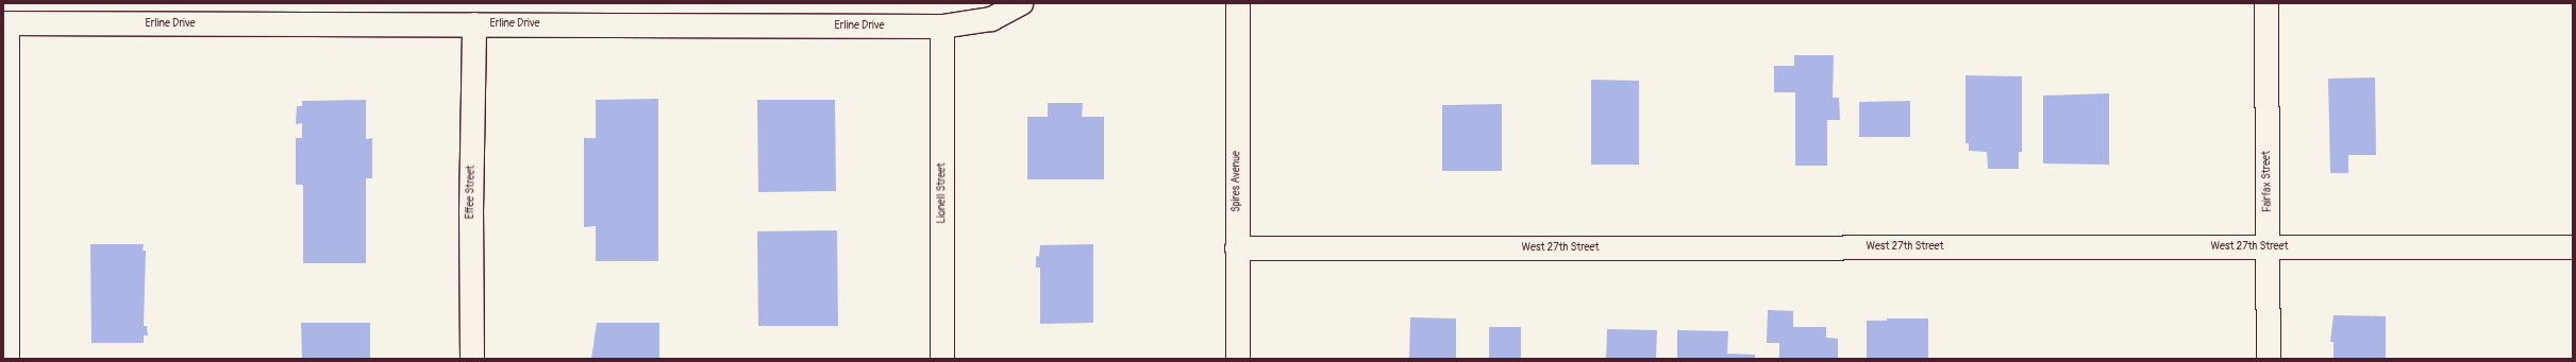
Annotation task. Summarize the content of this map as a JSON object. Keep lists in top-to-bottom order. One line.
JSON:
{"streets":{"street":["Erline Drive","Spires Avenue","Fairfax Street","Effee Street","Lionell Street","West 27th Street"]},"crossings":[["Erline Drive","Effee Street"],["Erline Drive","Lionell Street"],["Spires Avenue","West 27th Street"],["Fairfax Street","West 27th Street"]]}
